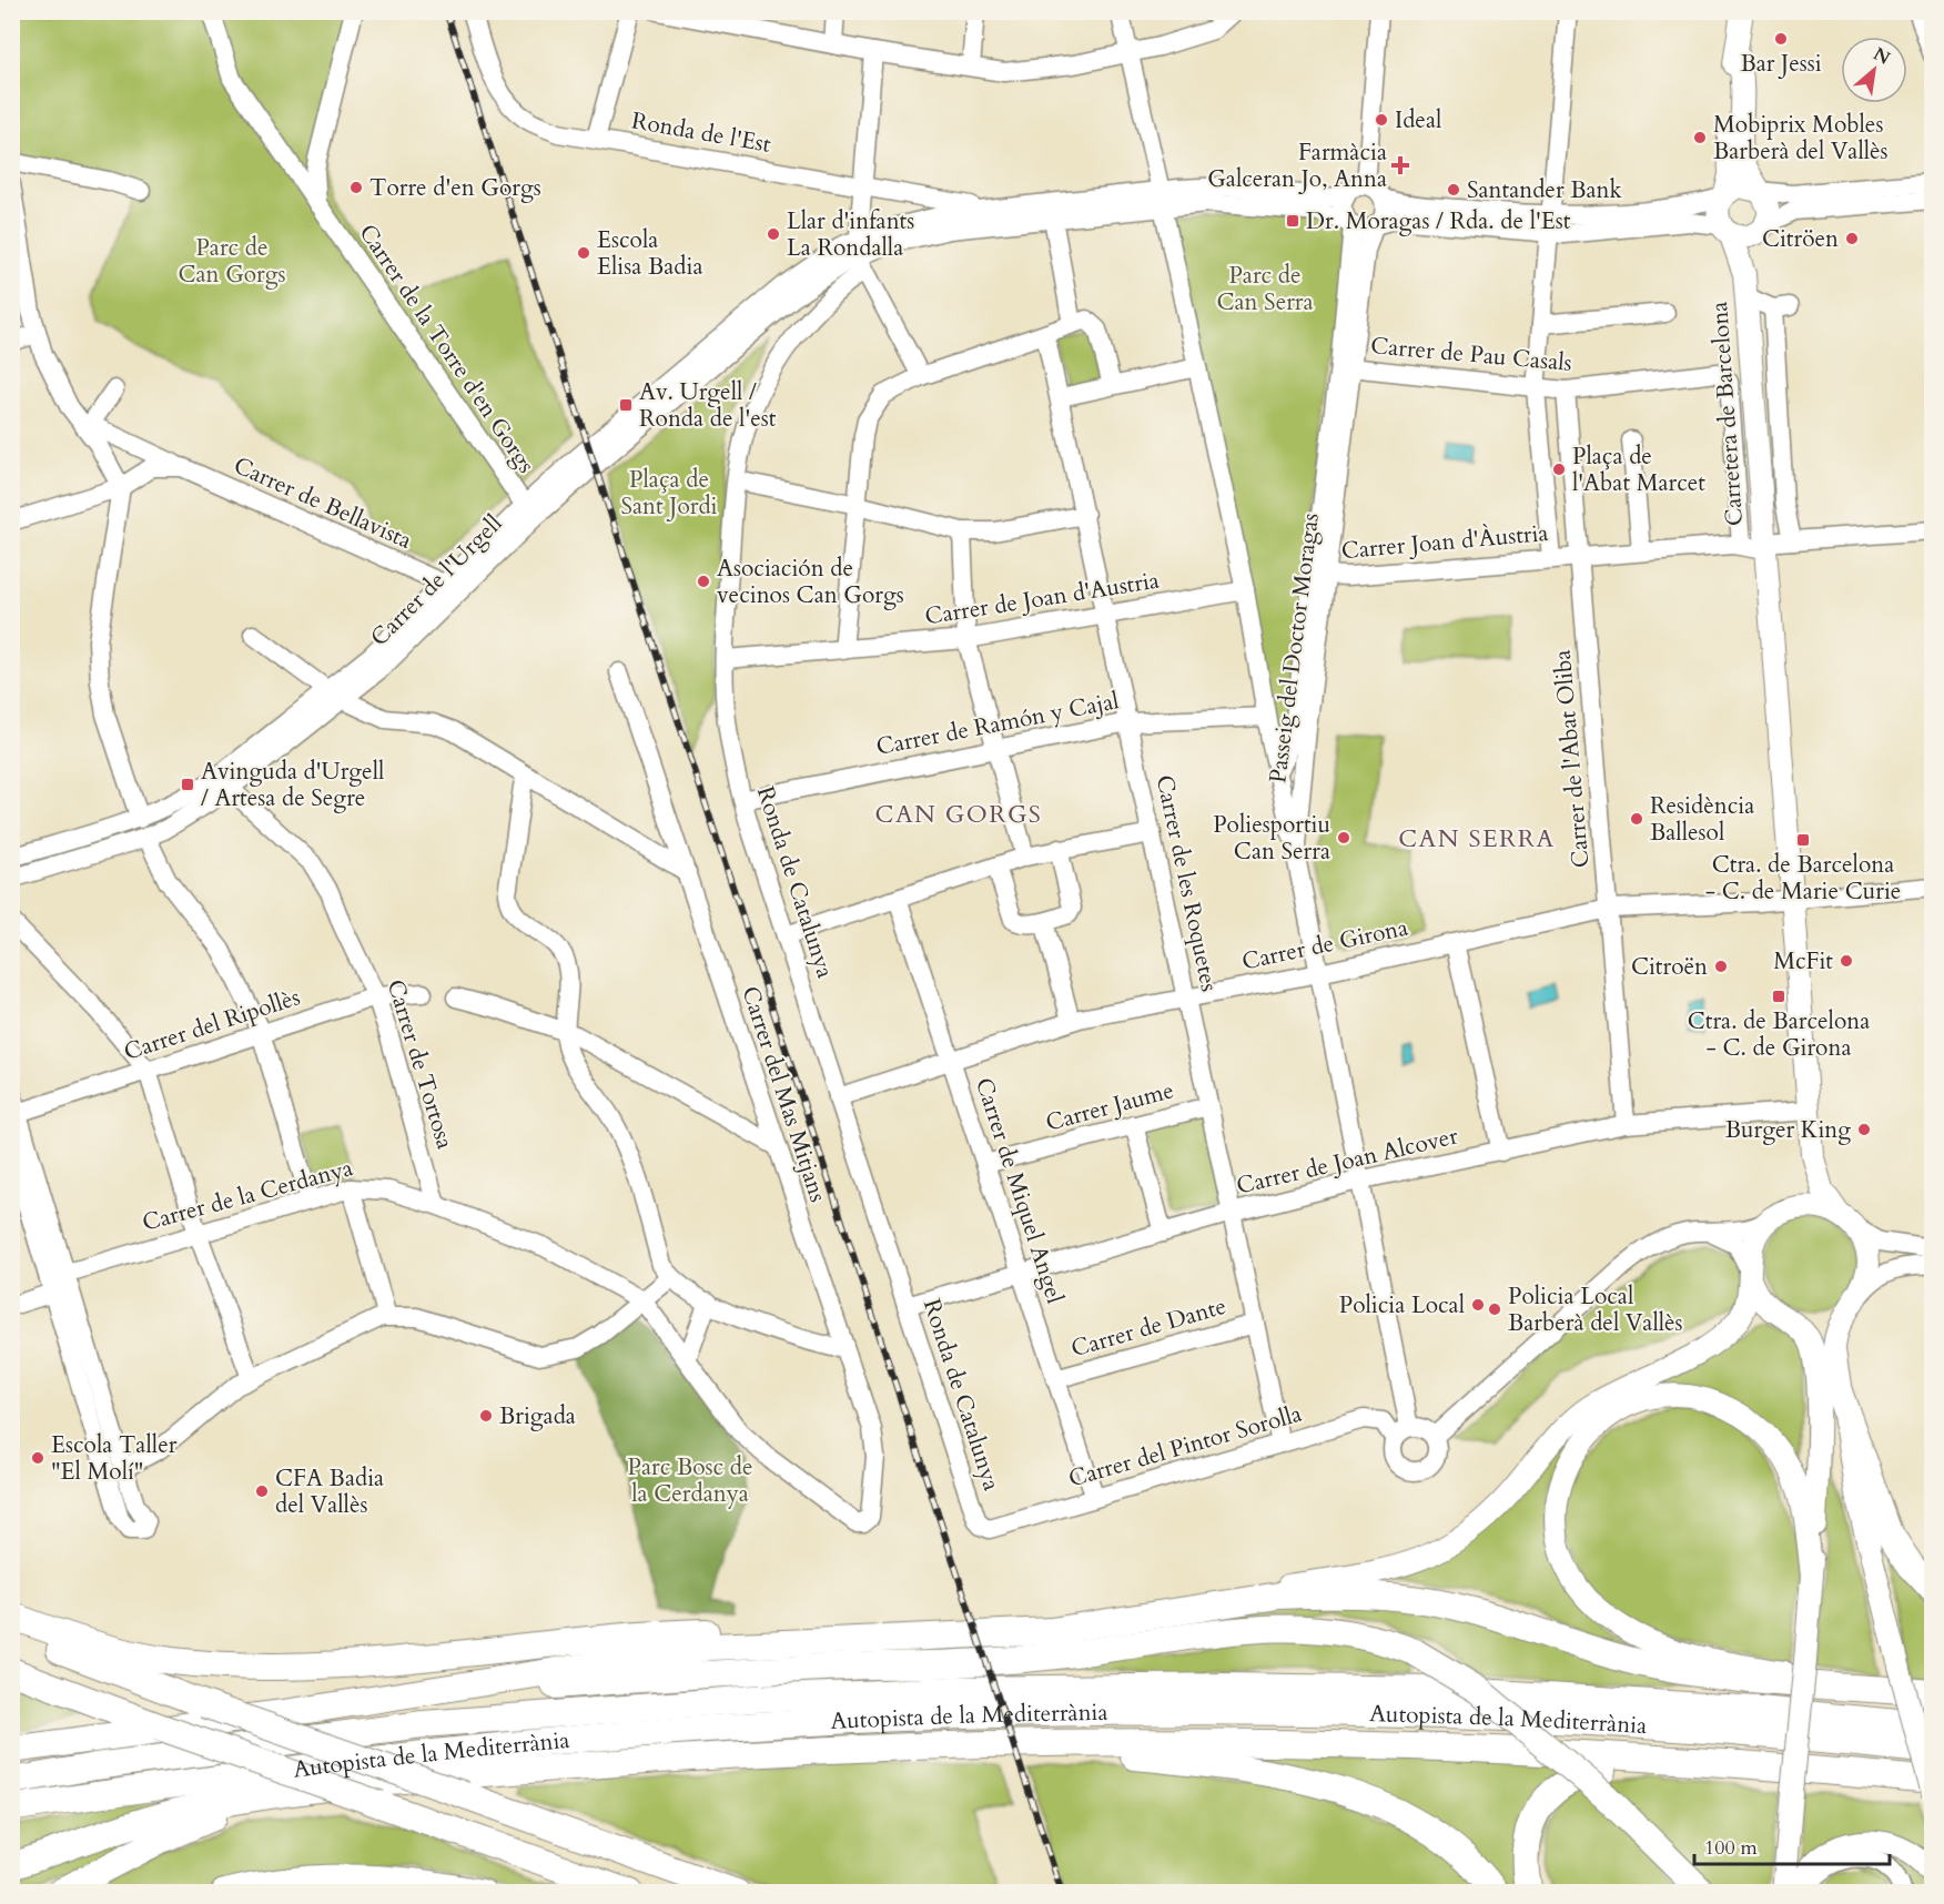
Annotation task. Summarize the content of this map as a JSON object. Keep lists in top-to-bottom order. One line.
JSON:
{"streets":{"highway":["Autopista de la Mediterrània"],"main road":["Carretera de Barcelona"],"street":["Ronda de l'Est","Carrer de la Torre d'en Gorgs","Carrer de Pau Casals","Carrer de Bellavista","Carrer Joan d'Àustria","Carrer de l'Urgell","Carrer de Joan d'Austria","Passeig del Doctor Moragas","Carrer de Ramón y Cajal","Carrer de l'Abat Oliba","Ronda de Catalunya","Carrer de les Roquetes","Carrer de Girona","Carrer del Ripollès","Carrer de Tortosa","Carrer del Mas Mitjans","Carrer Jaume","Carrer de Joan Alcover","Carrer de Miquel Angel","Carrer de la Cerdanya","Carrer de Dante","Carrer del Pintor Sorolla"]},"crossings":[["Ronda de l'Est","Carrer de l'Urgell"],["Ronda de l'Est","Passeig del Doctor Moragas"],["Ronda de l'Est","Ronda de Catalunya"],["Carrer de la Torre d'en Gorgs","Carrer de l'Urgell"],["Carrer de Pau Casals","Carretera de Barcelona"],["Carrer de Pau Casals","Passeig del Doctor Moragas"],["Carrer de Pau Casals","Carrer de l'Abat Oliba"],["Carretera de Barcelona","Carrer Joan d'Àustria"],["Carretera de Barcelona","Carrer de Girona"],["Carretera de Barcelona","Carrer de Joan Alcover"],["Carrer de Bellavista","Carrer de l'Urgell"],["Carrer Joan d'Àustria","Passeig del Doctor Moragas"],["Carrer Joan d'Àustria","Carrer de l'Abat Oliba"],["Carrer de l'Urgell","Ronda de Catalunya"],["Carrer de l'Urgell","Carrer de Tortosa"],["Carrer de Joan d'Austria","Ronda de Catalunya"],["Carrer de Joan d'Austria","Carrer de les Roquetes"],["Passeig del Doctor Moragas","Carrer de Girona"],["Passeig del Doctor Moragas","Carrer de Joan Alcover"],["Passeig del Doctor Moragas","Carrer del Pintor Sorolla"],["Carrer de Ramón y Cajal","Ronda de Catalunya"],["Carrer de Ramón y Cajal","Carrer de les Roquetes"],["Carrer de l'Abat Oliba","Carrer de Girona"],["Carrer de l'Abat Oliba","Carrer de Joan Alcover"],["Ronda de Catalunya","Carrer de Girona"],["Ronda de Catalunya","Carrer de Joan Alcover"],["Ronda de Catalunya","Carrer del Pintor Sorolla"],["Carrer de les Roquetes","Carrer de Girona"],["Carrer de les Roquetes","Carrer Jaume"],["Carrer de les Roquetes","Carrer de Joan Alcover"],["Carrer de les Roquetes","Carrer de Dante"],["Carrer de les Roquetes","Carrer del Pintor Sorolla"],["Carrer de Girona","Carrer de Miquel Angel"],["Carrer del Ripollès","Carrer de Tortosa"],["Carrer de Tortosa","Carrer de la Cerdanya"],["Carrer del Mas Mitjans","Carrer de la Cerdanya"],["Carrer Jaume","Carrer de Miquel Angel"],["Carrer de Joan Alcover","Carrer de Miquel Angel"],["Carrer de Miquel Angel","Carrer de Dante"],["Carrer de Miquel Angel","Carrer del Pintor Sorolla"]],"districts":["CAN GORGS","CAN SERRA"],"parks":["Parc de Can Gorgs","Parc de Can Serra","Plaça de Sant Jordi","Parc Bosc de la Cerdanya"],"places":{"other":["Bar Jessi","Ideal","Mobiprix Mobles Barberà del Vallès","Torre d'en Gorgs","Santander Bank","Llar d'infants La Rondalla","Citröen","Escola Elisa Badia","Plaça de l'Abat Marcet","Asociación de vecinos Can Gorgs","Residència Ballesol","Poliesportiu Can Serra","McFit","Citroën","Burger King","Policia Local","Policia Local Barberà del Vallès","Brigada","Escola Taller \"El Molí\"","CFA Badia del Vallès"],"health":["Farmàcia Galceran Jo, Anna"],"transit":["Dr. Moragas / Rda. de l'Est","Av. Urgell / Ronda de l'est","Avinguda d'Urgell / Artesa de Segre","Ctra. de Barcelona - C. de Marie Curie","Ctra. de Barcelona - C. de Girona"]},"scale_bar":"100 m","north":"top right"}
